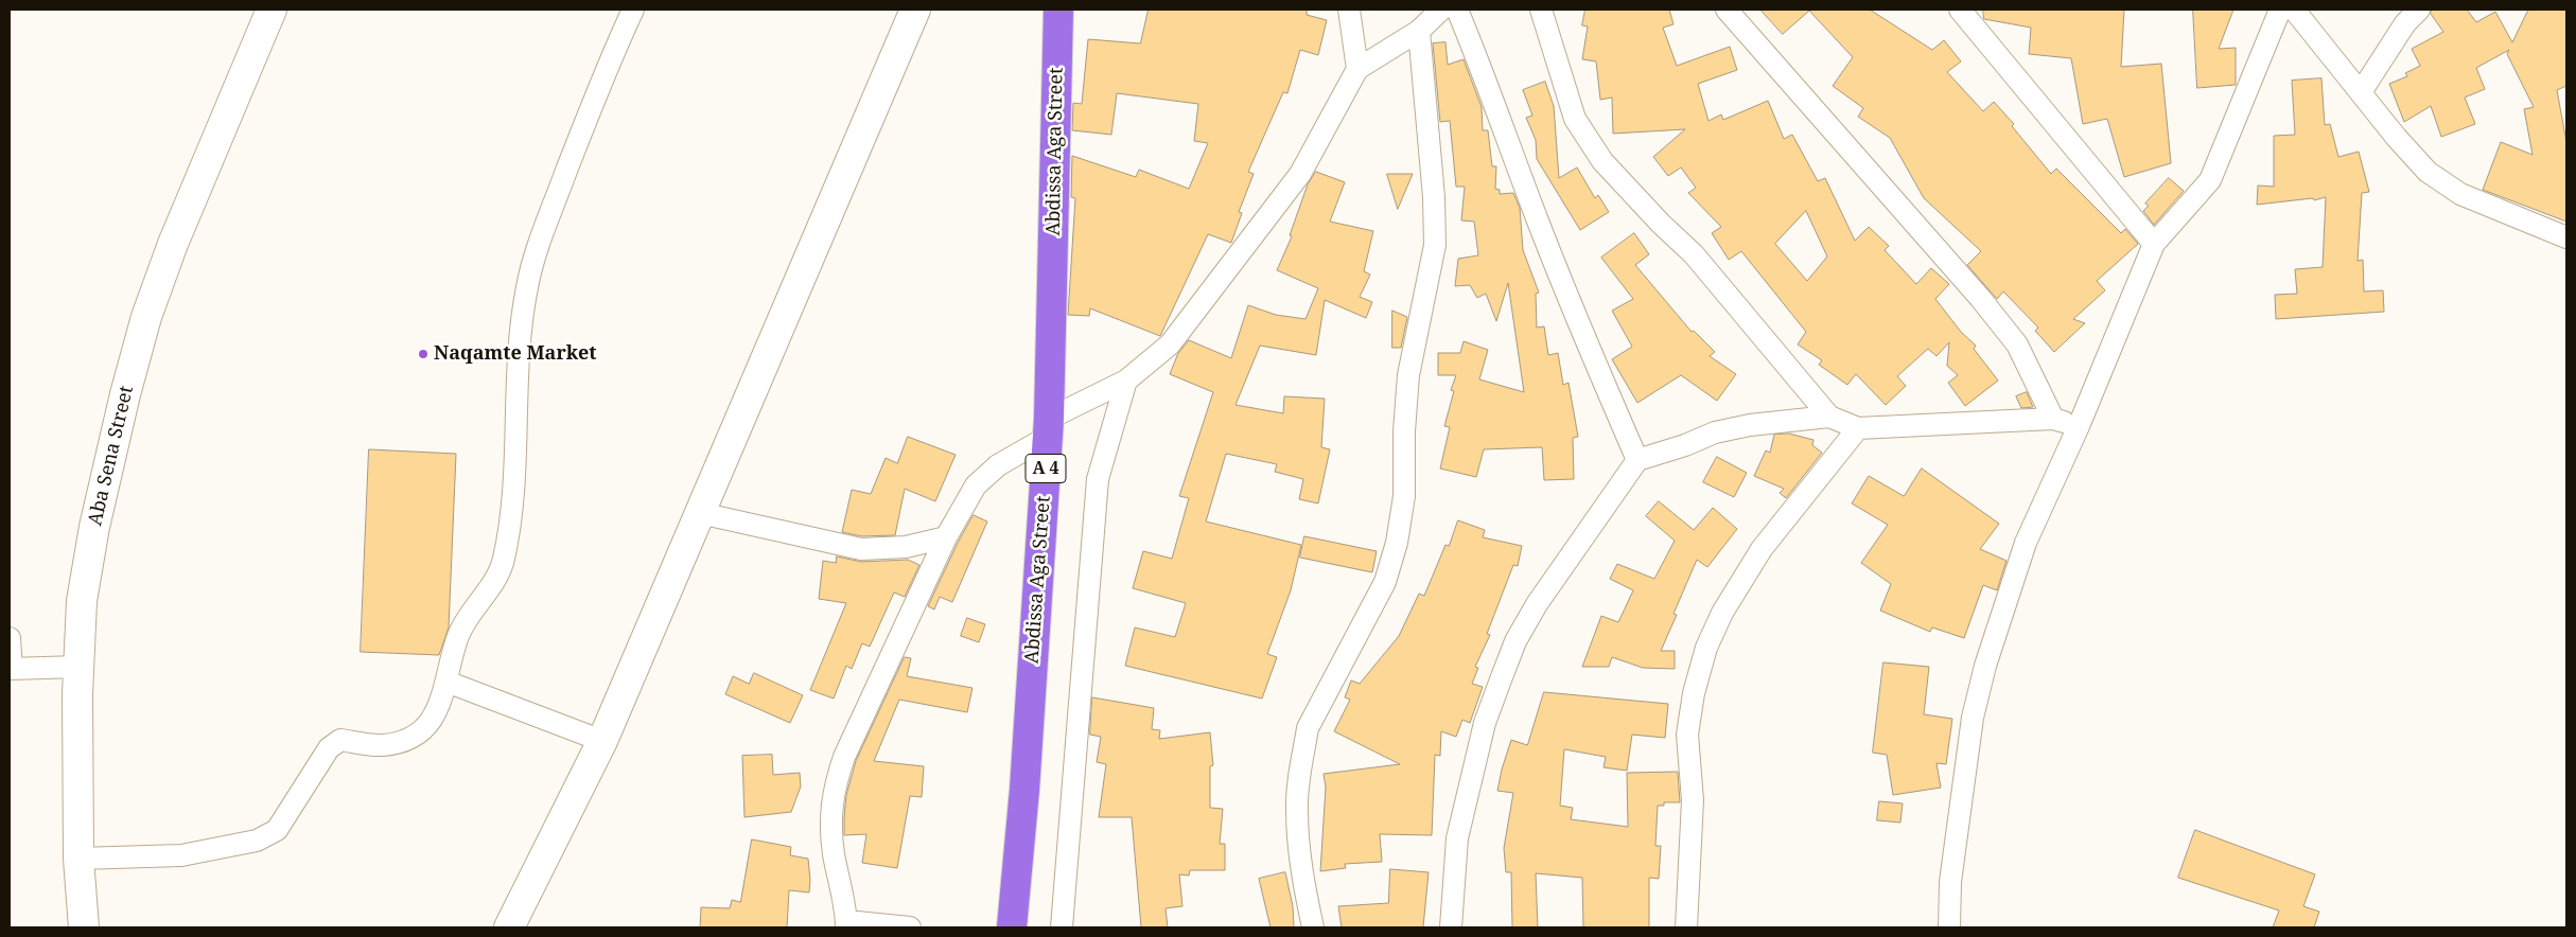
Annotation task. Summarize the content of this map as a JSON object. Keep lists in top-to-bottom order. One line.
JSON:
{"streets":{"highway":["Abdissa Aga Street","A 4"],"street":["Aba Sena Street"]},"places":["Naqamte Market"]}
